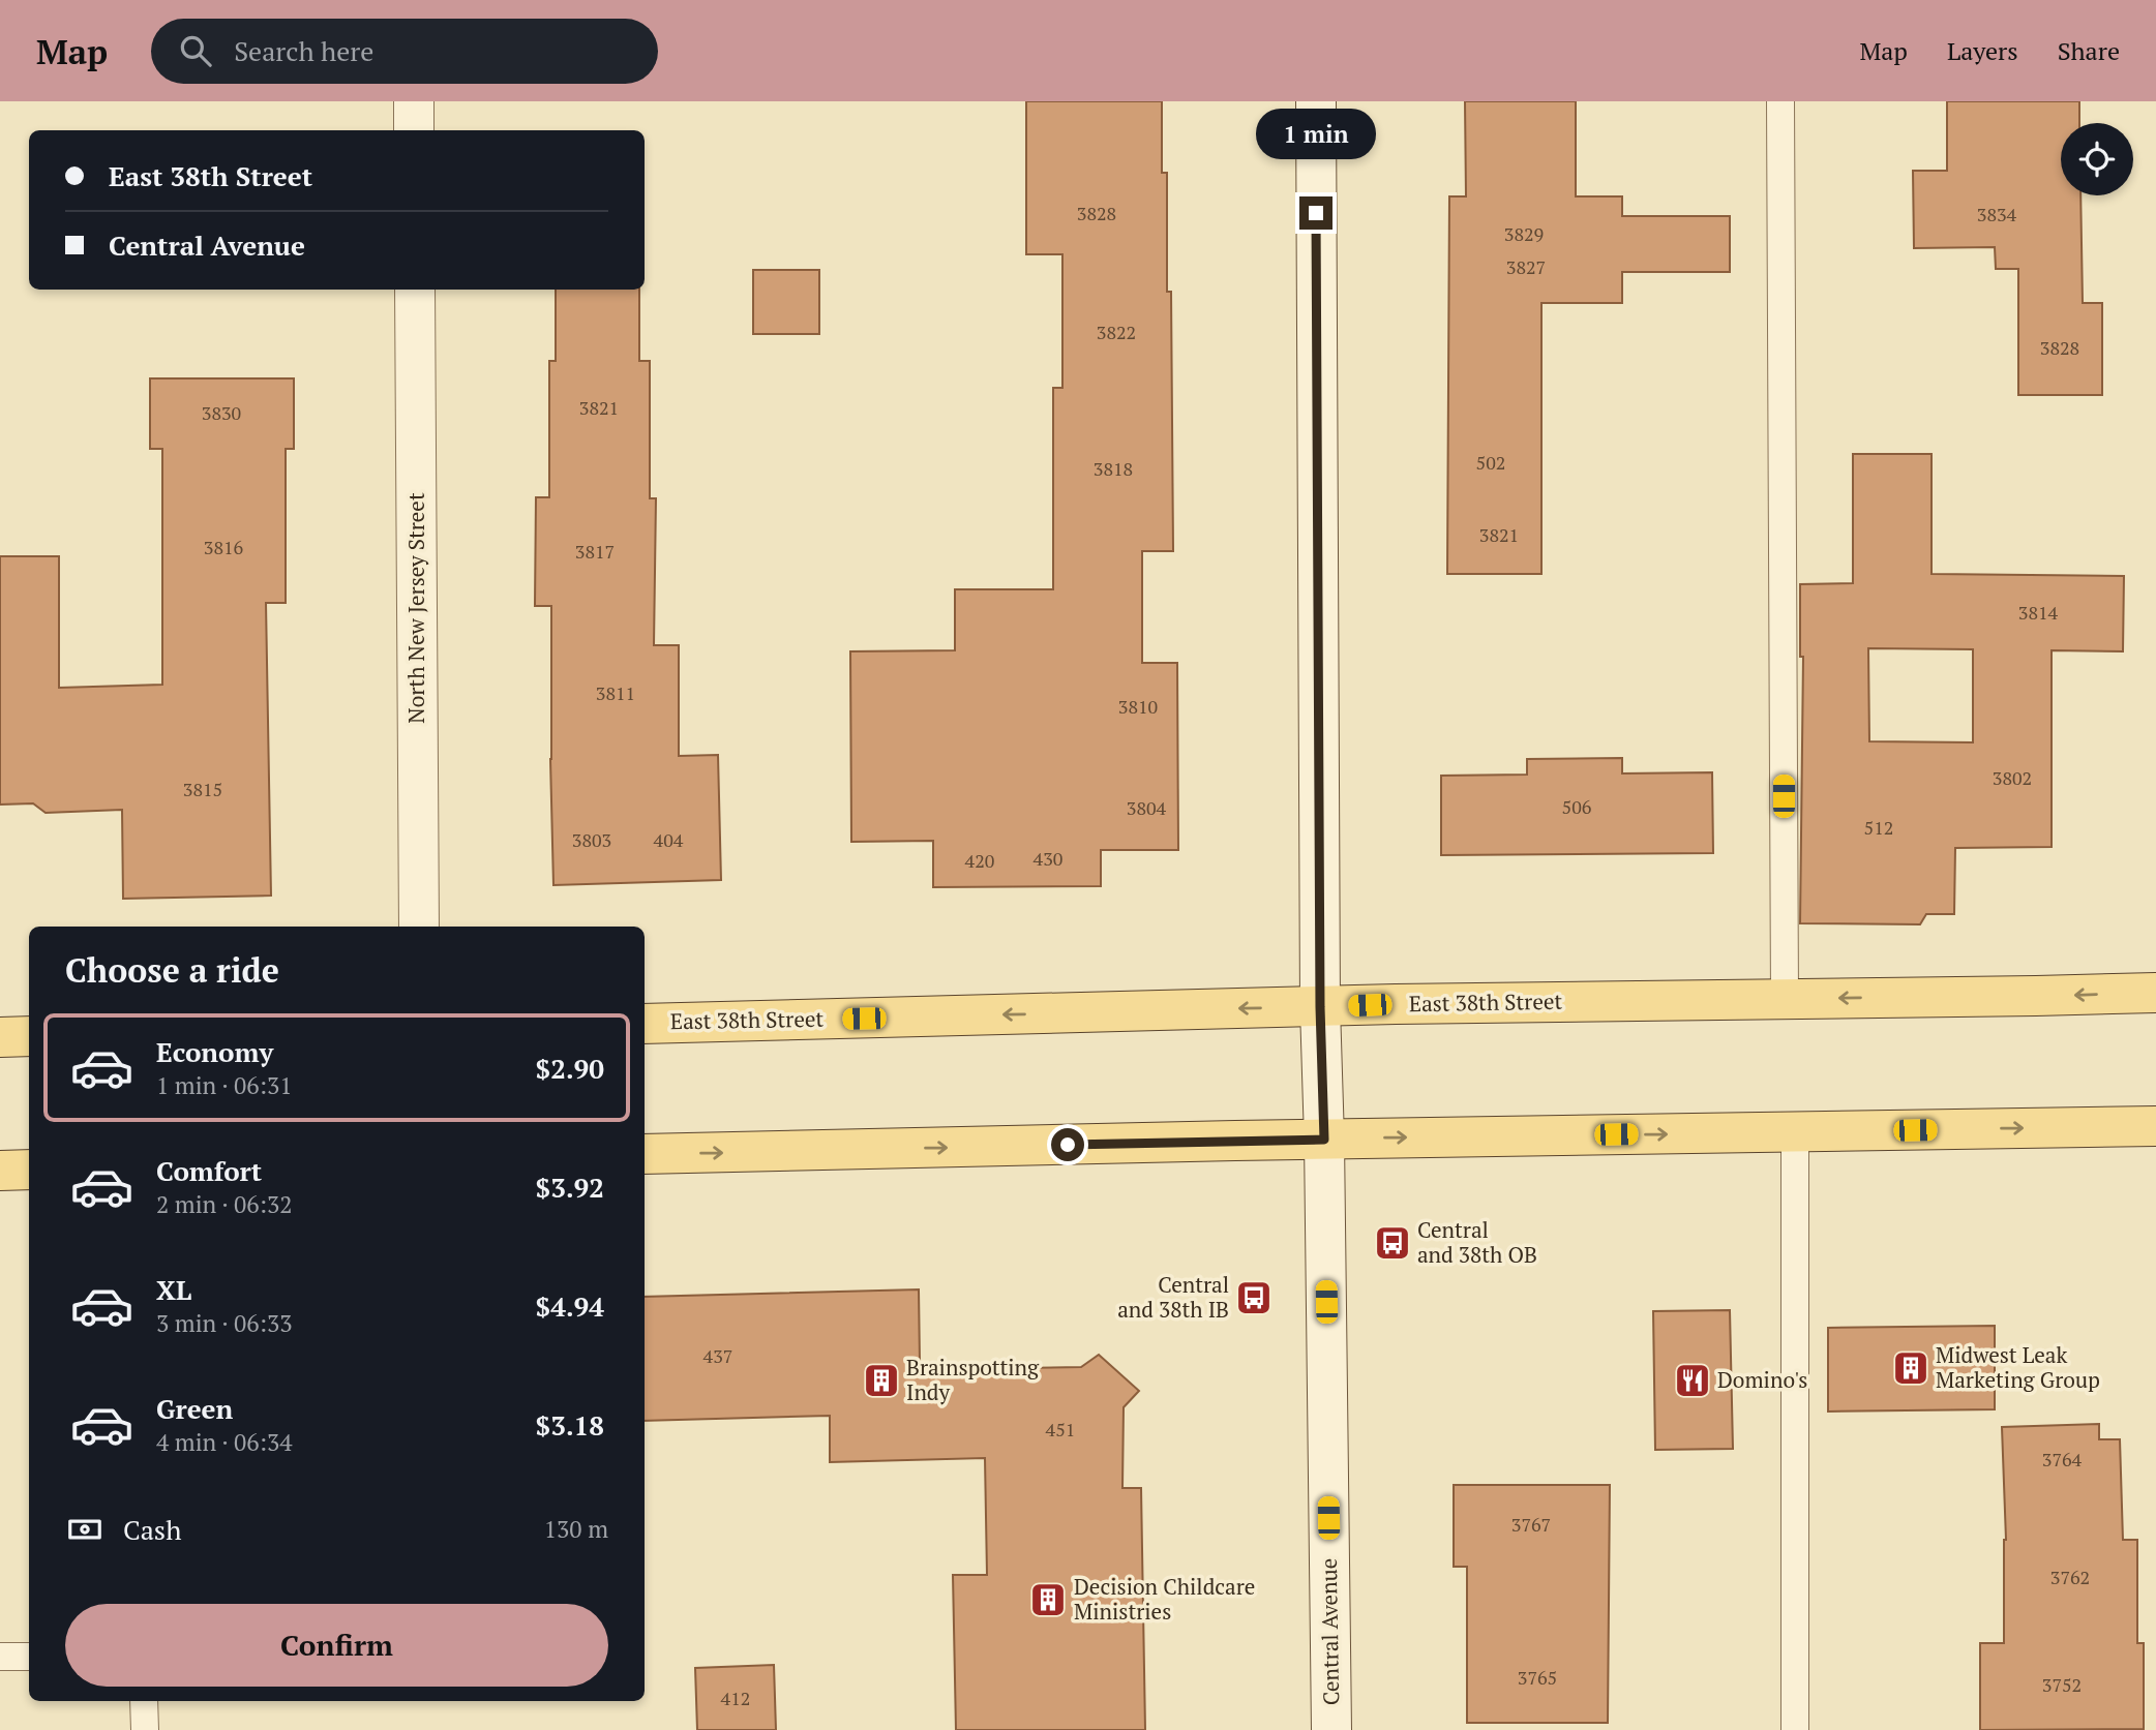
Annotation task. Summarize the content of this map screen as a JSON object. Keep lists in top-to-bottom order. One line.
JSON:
{"streets":{"main road":["North New Jersey Street","East 38th Street","Central Avenue"]},"crossings":[["East 38th Street","Central Avenue"]],"places":{"bus stop":["Central and 38th OB","Central and 38th IB"],"building":["Midwest Leak Marketing Group","Brainspotting Indy","Decision Childcare Ministries"],"restaurant":["Domino's"]},"house_numbers":["3828","3834","3829","3827","3822","3828","3821","3830","502","3818","3821","3816","3817","3814","3811","3810","3802","3815","506","3804","512","3803","404","430","420","437","451","3764","3767","3762","3765","3752","412"],"page":{"header":"Map","search":"Search here","nav":["Map","Layers","Share"],"bubble":"1 min","banner":["East 38th Street","Central Avenue"],"heading":"Choose a ride","list":[{"name":"Economy","note":"1 min · 06:31","value":"$2.90"},{"name":"Comfort","note":"2 min · 06:32","value":"$3.92"},{"name":"XL","note":"3 min · 06:33","value":"$4.94"},{"name":"Green","note":"4 min · 06:34","value":"$3.18"}],"pay":["Cash","130 m"],"buttons":"Confirm"}}
